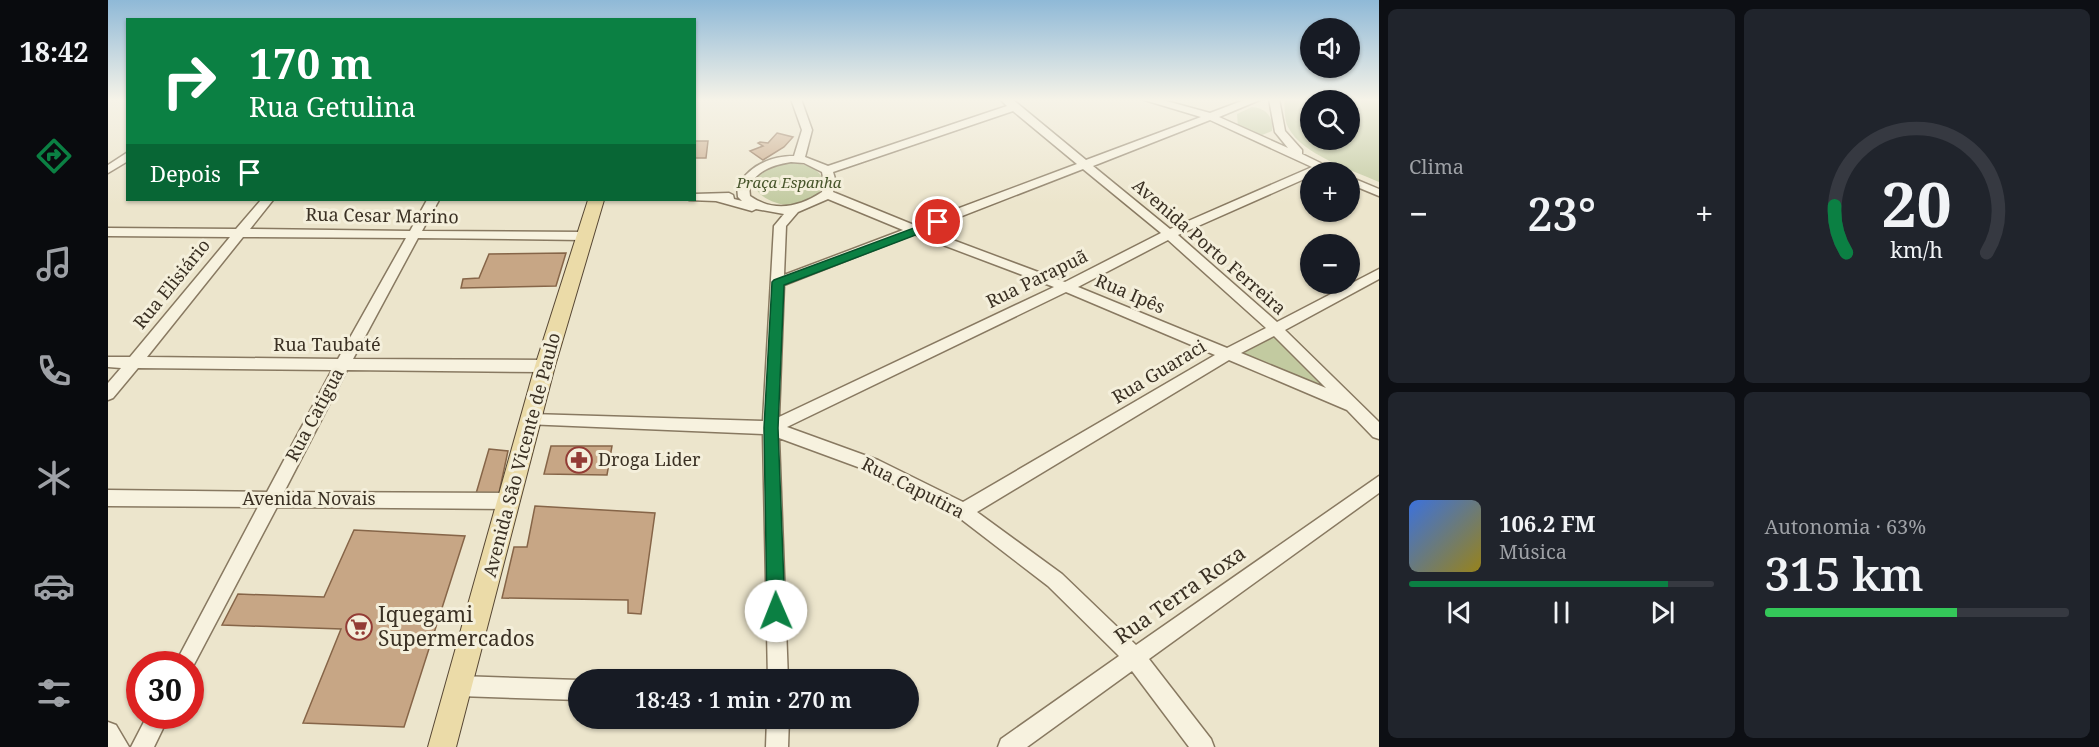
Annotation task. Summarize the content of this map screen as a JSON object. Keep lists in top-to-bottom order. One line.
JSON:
{"streets":{"main road":["Avenida São Vicente de Paulo"],"street":["Rua Cesar Marino","Avenida Porto Ferreira","Rua Parapuã","Rua Elisiário","Rua Ipês","Rua Taubaté","Rua Guaraci","Rua Catigua","Rua Caputira","Avenida Novais","Rua Terra Roxa"]},"crossings":[["Rua Cesar Marino","Rua Elisiário"],["Rua Cesar Marino","Rua Catigua"],["Rua Cesar Marino","Avenida São Vicente de Paulo"],["Avenida Porto Ferreira","Rua Parapuã"],["Avenida Porto Ferreira","Rua Ipês"],["Avenida Porto Ferreira","Rua Guaraci"],["Rua Parapuã","Rua Ipês"],["Rua Parapuã","Rua Caputira"],["Rua Elisiário","Rua Taubaté"],["Rua Ipês","Rua Guaraci"],["Rua Taubaté","Rua Catigua"],["Rua Taubaté","Avenida São Vicente de Paulo"],["Rua Guaraci","Rua Caputira"],["Rua Catigua","Avenida Novais"],["Avenida São Vicente de Paulo","Rua Caputira"],["Avenida São Vicente de Paulo","Avenida Novais"],["Rua Caputira","Rua Terra Roxa"]],"parks":["Praça Espanha"],"places":{"pharmacy":["Droga Lider"],"supermarket":["Iquegami Supermercados"]},"page":{"tabs":"18:42","tile":["Clima",["Autonomia · 63%","315 km"]],"map_buttons":["+","−"],"turn":["170 m","Rua Getulina"],"then":"Depois","heat":["−","23°","+"],"song":["106.2 FM","Música"],"limit":"30","trip":"18:43 · 1 min · 270 m","gauge":["20","km/h"]}}
